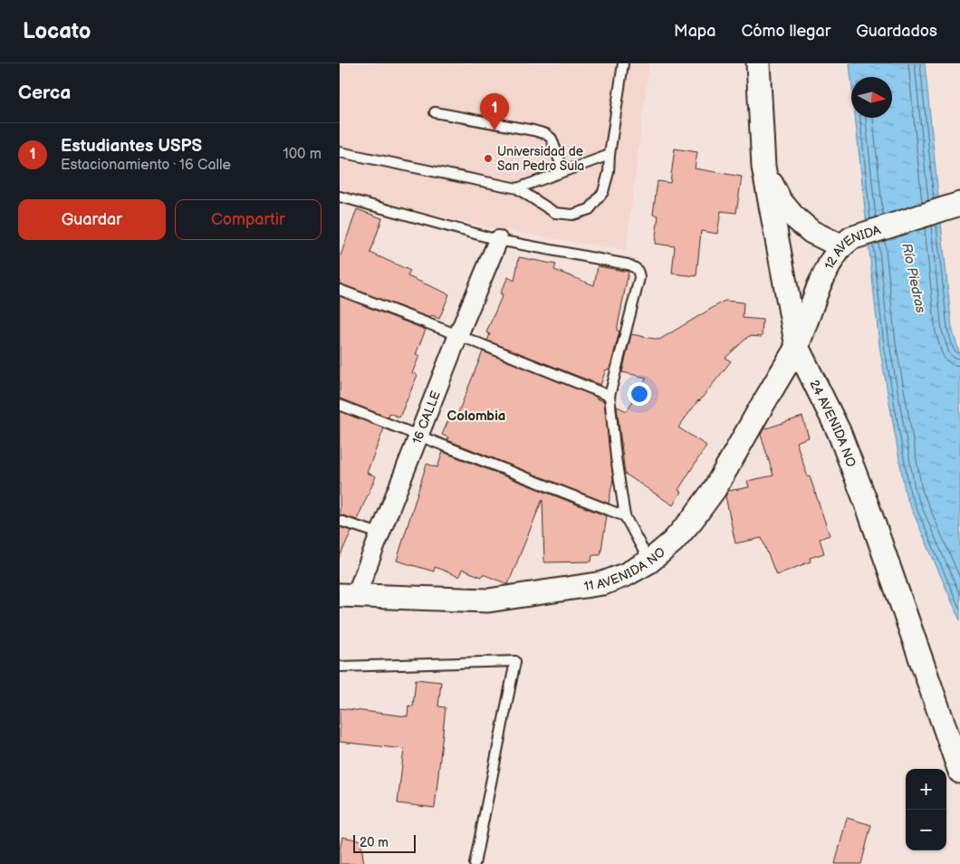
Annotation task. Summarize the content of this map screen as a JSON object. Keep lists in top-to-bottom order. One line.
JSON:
{"streets":{"street":["12 AVENIDA","16 CALLE","24 AVENIDA NO","11 AVENIDA NO"]},"crossings":[["12 AVENIDA","24 AVENIDA NO"],["12 AVENIDA","11 AVENIDA NO"],["16 CALLE","11 AVENIDA NO"],["24 AVENIDA NO","11 AVENIDA NO"]],"districts":["Colombia"],"water":["Río Piedras"],"places":["Universidad de San Pedro Sula"],"scale_bar":"20 m","north":"right","page":{"header":"Locato","nav":["Mapa","Cómo llegar","Guardados"],"heading":"Cerca","pins":"1","list":[{"mark":"1","name":"Estudiantes USPS","note":"Estacionamiento · 16 Calle","value":"100 m"}],"buttons":["Guardar","Compartir"],"map_buttons":["+","−"],"scale":"20 m"}}
